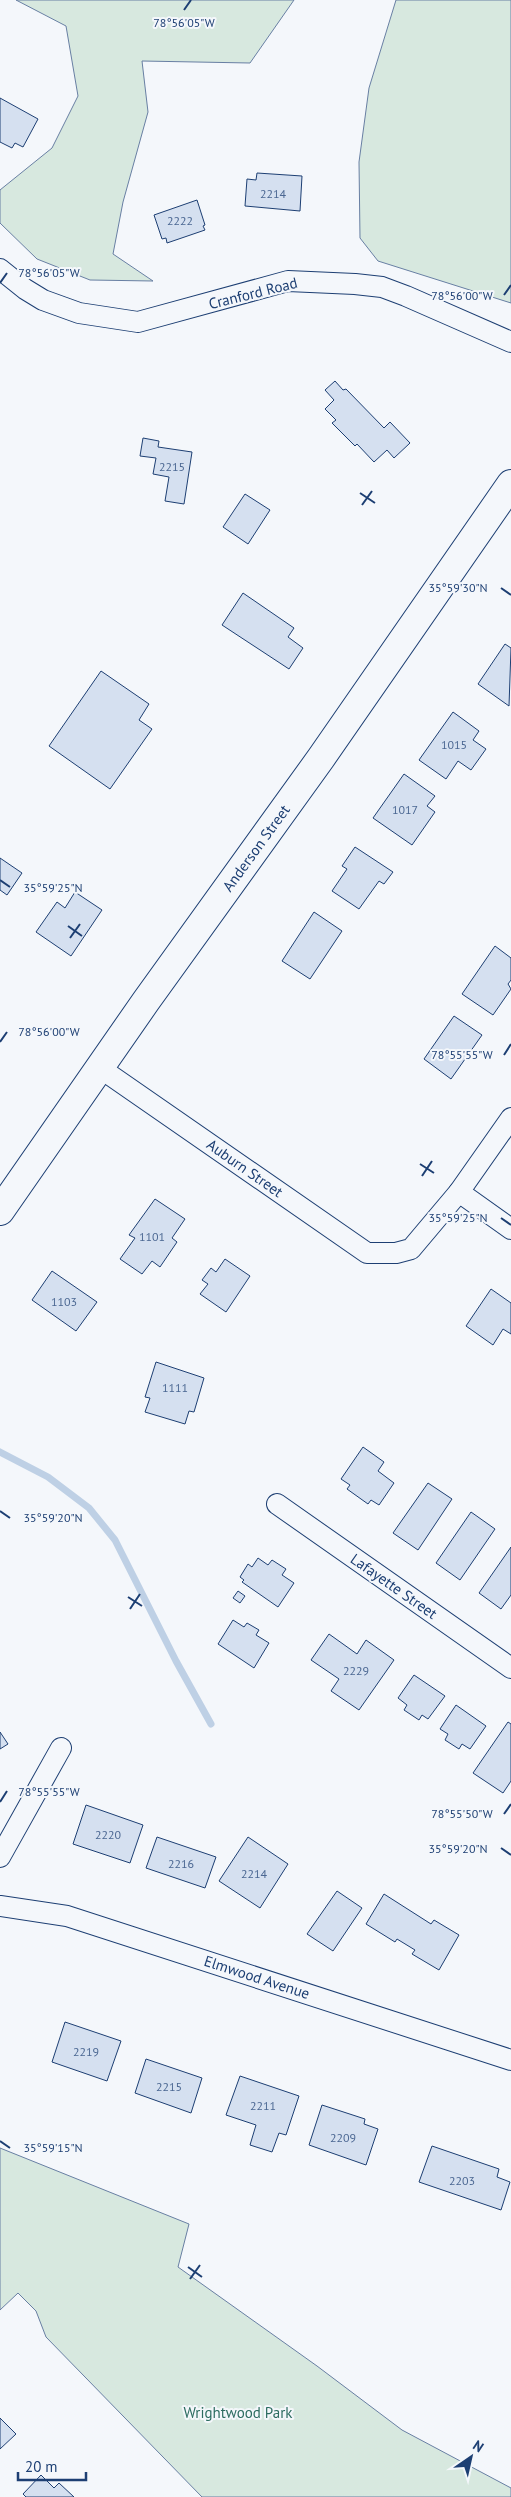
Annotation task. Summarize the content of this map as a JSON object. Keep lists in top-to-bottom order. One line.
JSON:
{"streets":{"street":["Cranford Road","Anderson Street","Auburn Street","Lafayette Street","Elmwood Avenue"]},"crossings":[["Anderson Street","Auburn Street"]],"parks":["Wrightwood Park"],"house_numbers":["2214","2222","2215","1015","1017","1101","1103","1111","2229","2220","2216","2214","2219","2215","2211","2209","2203"],"scale_bar":"20 m","north":"top right","coordinates":["78°56'05\"W","78°56'00\"W","35°59'30\"N","35°59'25\"N","78°55'55\"W","35°59'20\"N","78°55'50\"W","35°59'15\"N"]}
